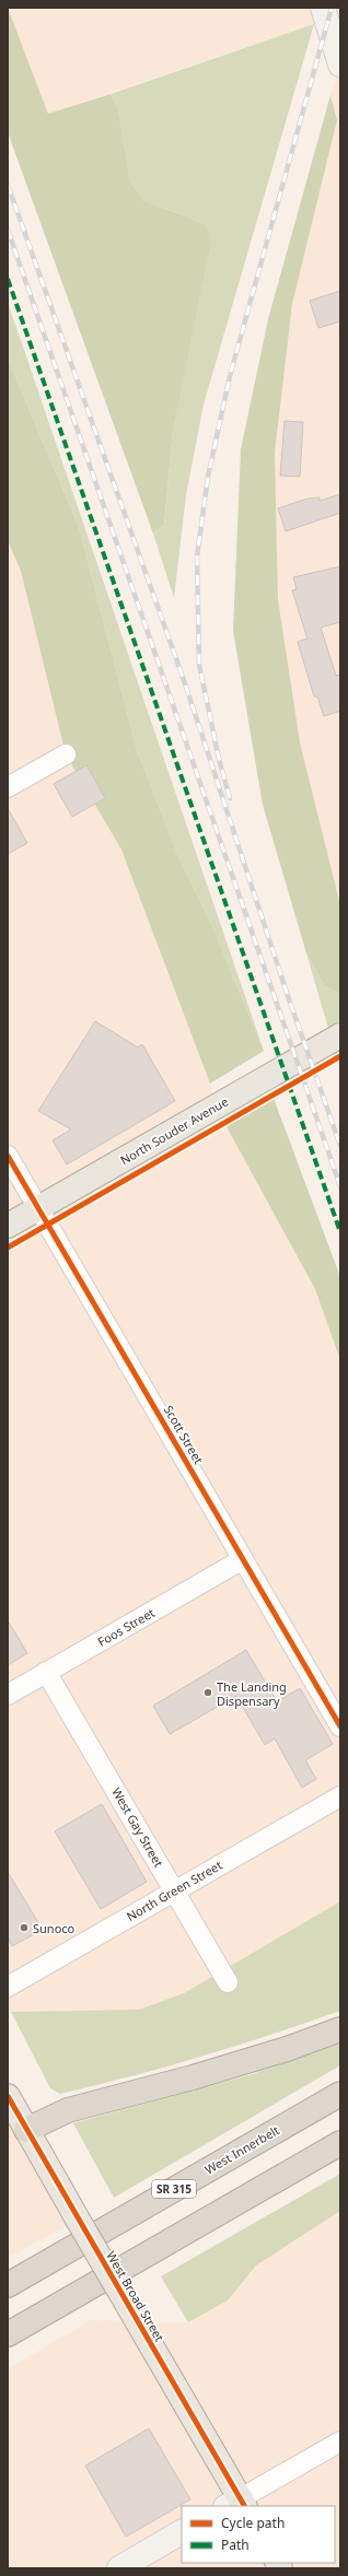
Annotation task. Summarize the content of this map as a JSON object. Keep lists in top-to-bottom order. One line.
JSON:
{"streets":{"highway":["West Innerbelt","SR 315"],"main road":["North Souder Avenue","West Broad Street"],"street":["Scott Street","Foos Street","West Gay Street","North Green Street"]},"crossings":[["North Souder Avenue","Scott Street"],["Scott Street","Foos Street"],["Foos Street","West Gay Street"],["West Gay Street","North Green Street"]],"places":["The Landing Dispensary","Sunoco"],"legend":["Cycle path","Path"]}
